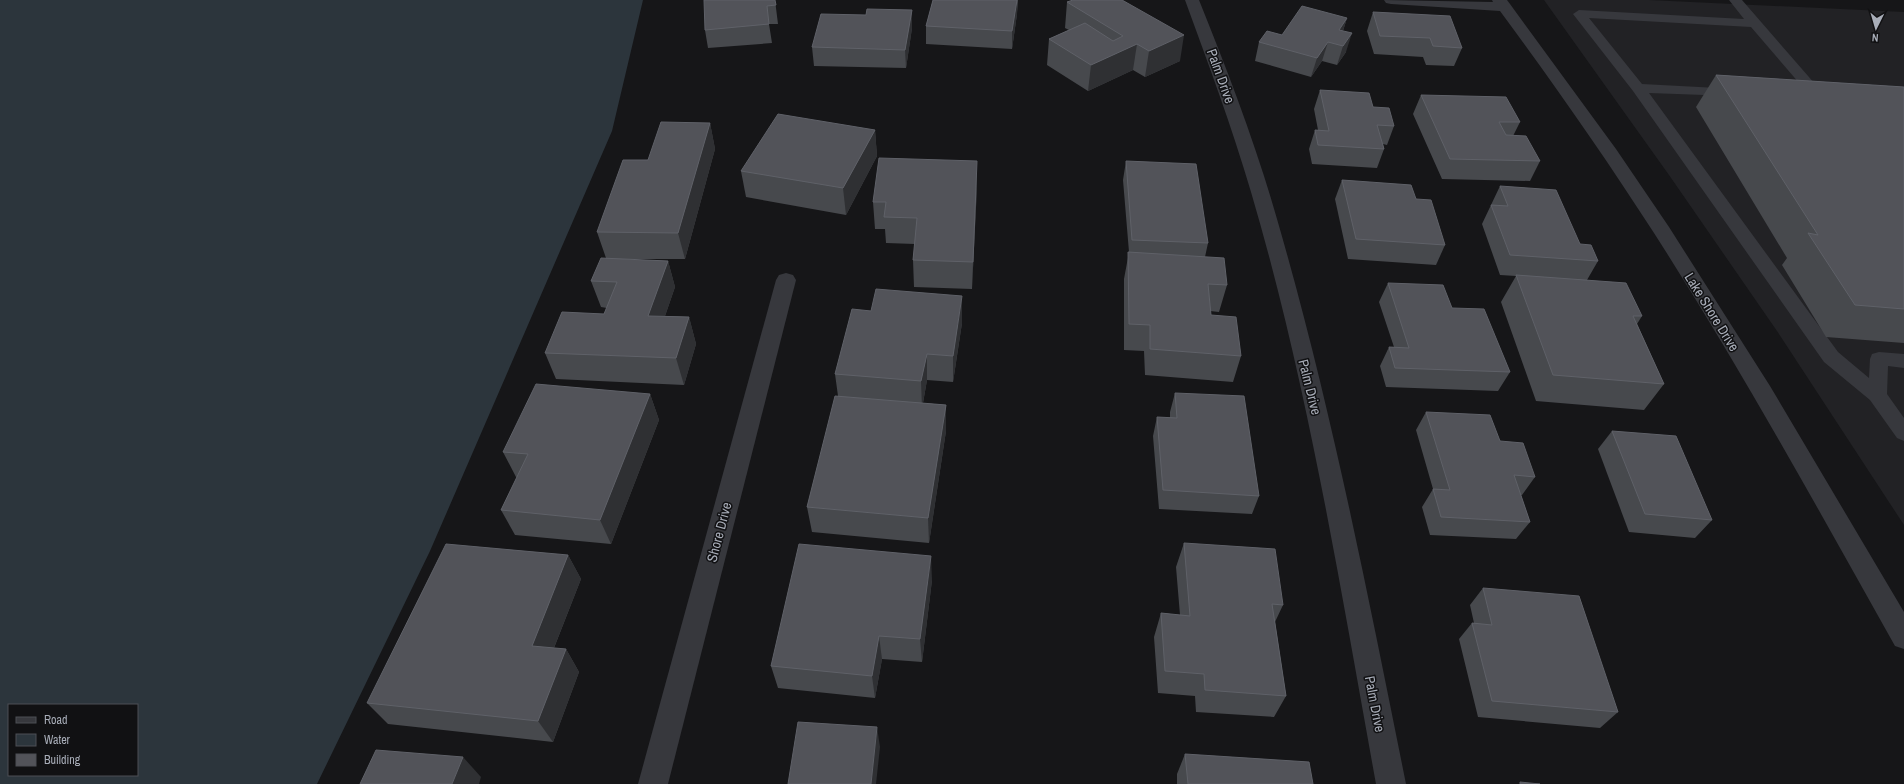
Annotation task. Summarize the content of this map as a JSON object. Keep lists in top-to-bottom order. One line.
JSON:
{"streets":{"street":["Palm Drive","Lake Shore Drive","Shore Drive"]},"legend":["Road","Water","Building"],"north":"bottom"}
